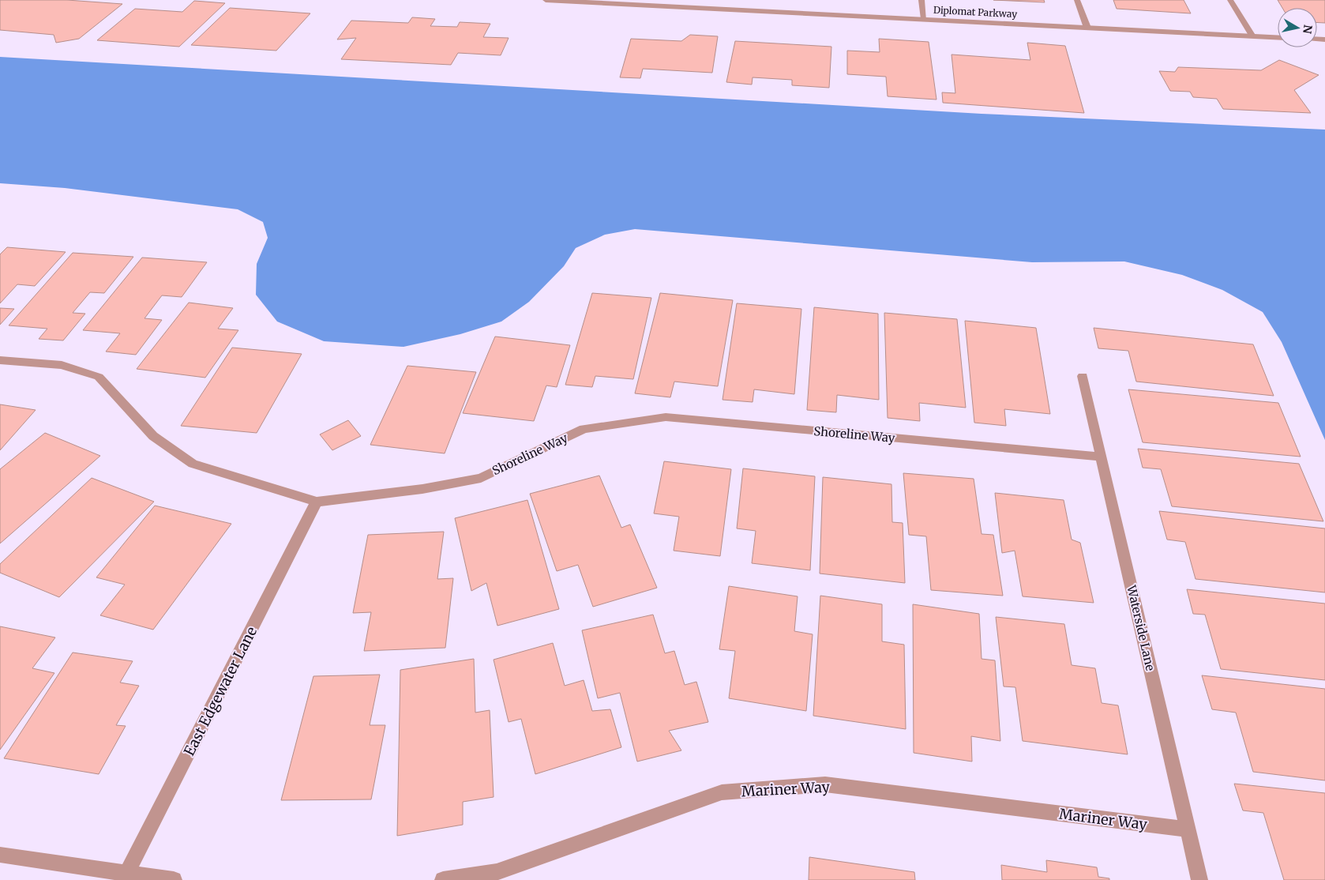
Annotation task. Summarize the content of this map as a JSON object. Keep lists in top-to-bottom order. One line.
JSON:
{"streets":{"street":["Diplomat Parkway","Shoreline Way","Waterside Lane","East Edgewater Lane","Mariner Way"]},"crossings":[["Shoreline Way","Waterside Lane"],["Shoreline Way","East Edgewater Lane"],["Waterside Lane","Mariner Way"]],"north":"right"}
